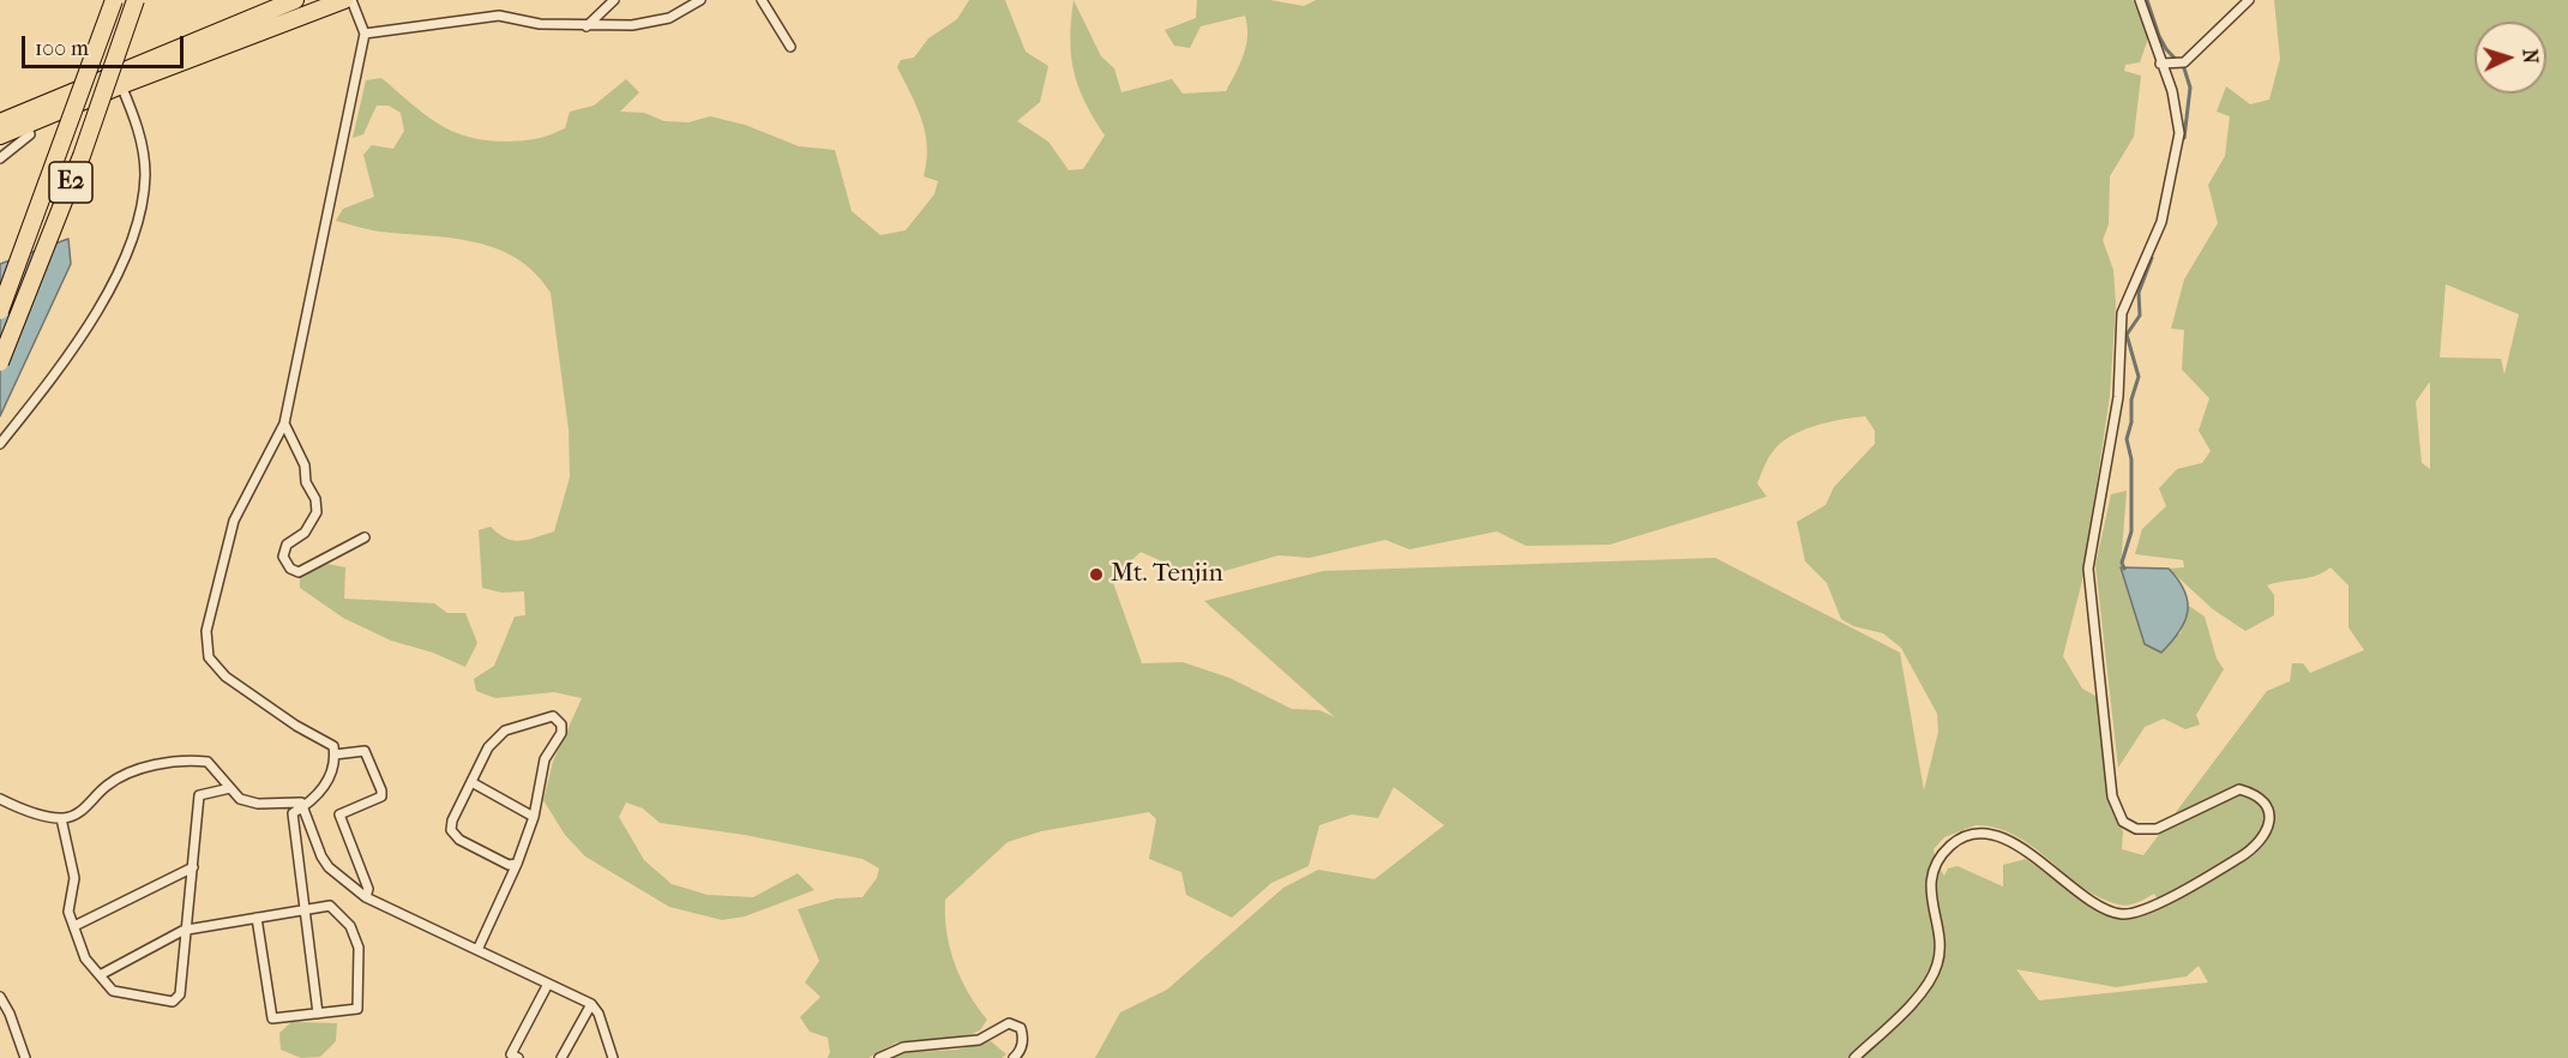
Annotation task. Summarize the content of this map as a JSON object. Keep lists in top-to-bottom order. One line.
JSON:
{"streets":{"highway":["E2"]},"places":["Mt. Tenjin"],"scale_bar":"100 m","north":"right"}
